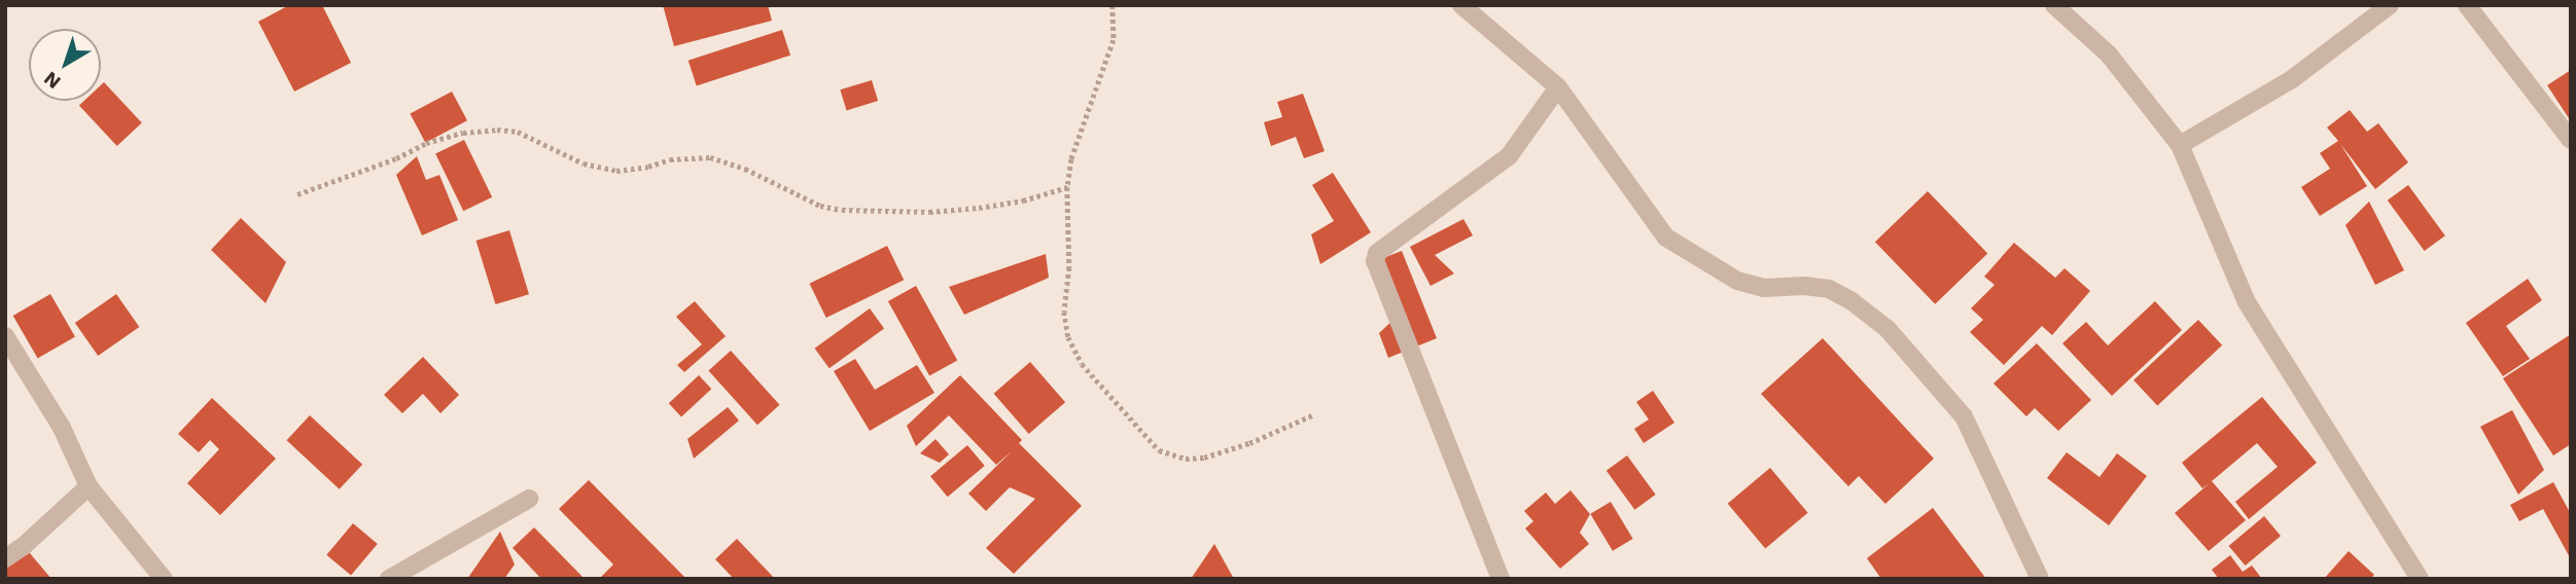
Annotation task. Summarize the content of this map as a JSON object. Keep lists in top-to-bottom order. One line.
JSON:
{"north":"bottom left"}
